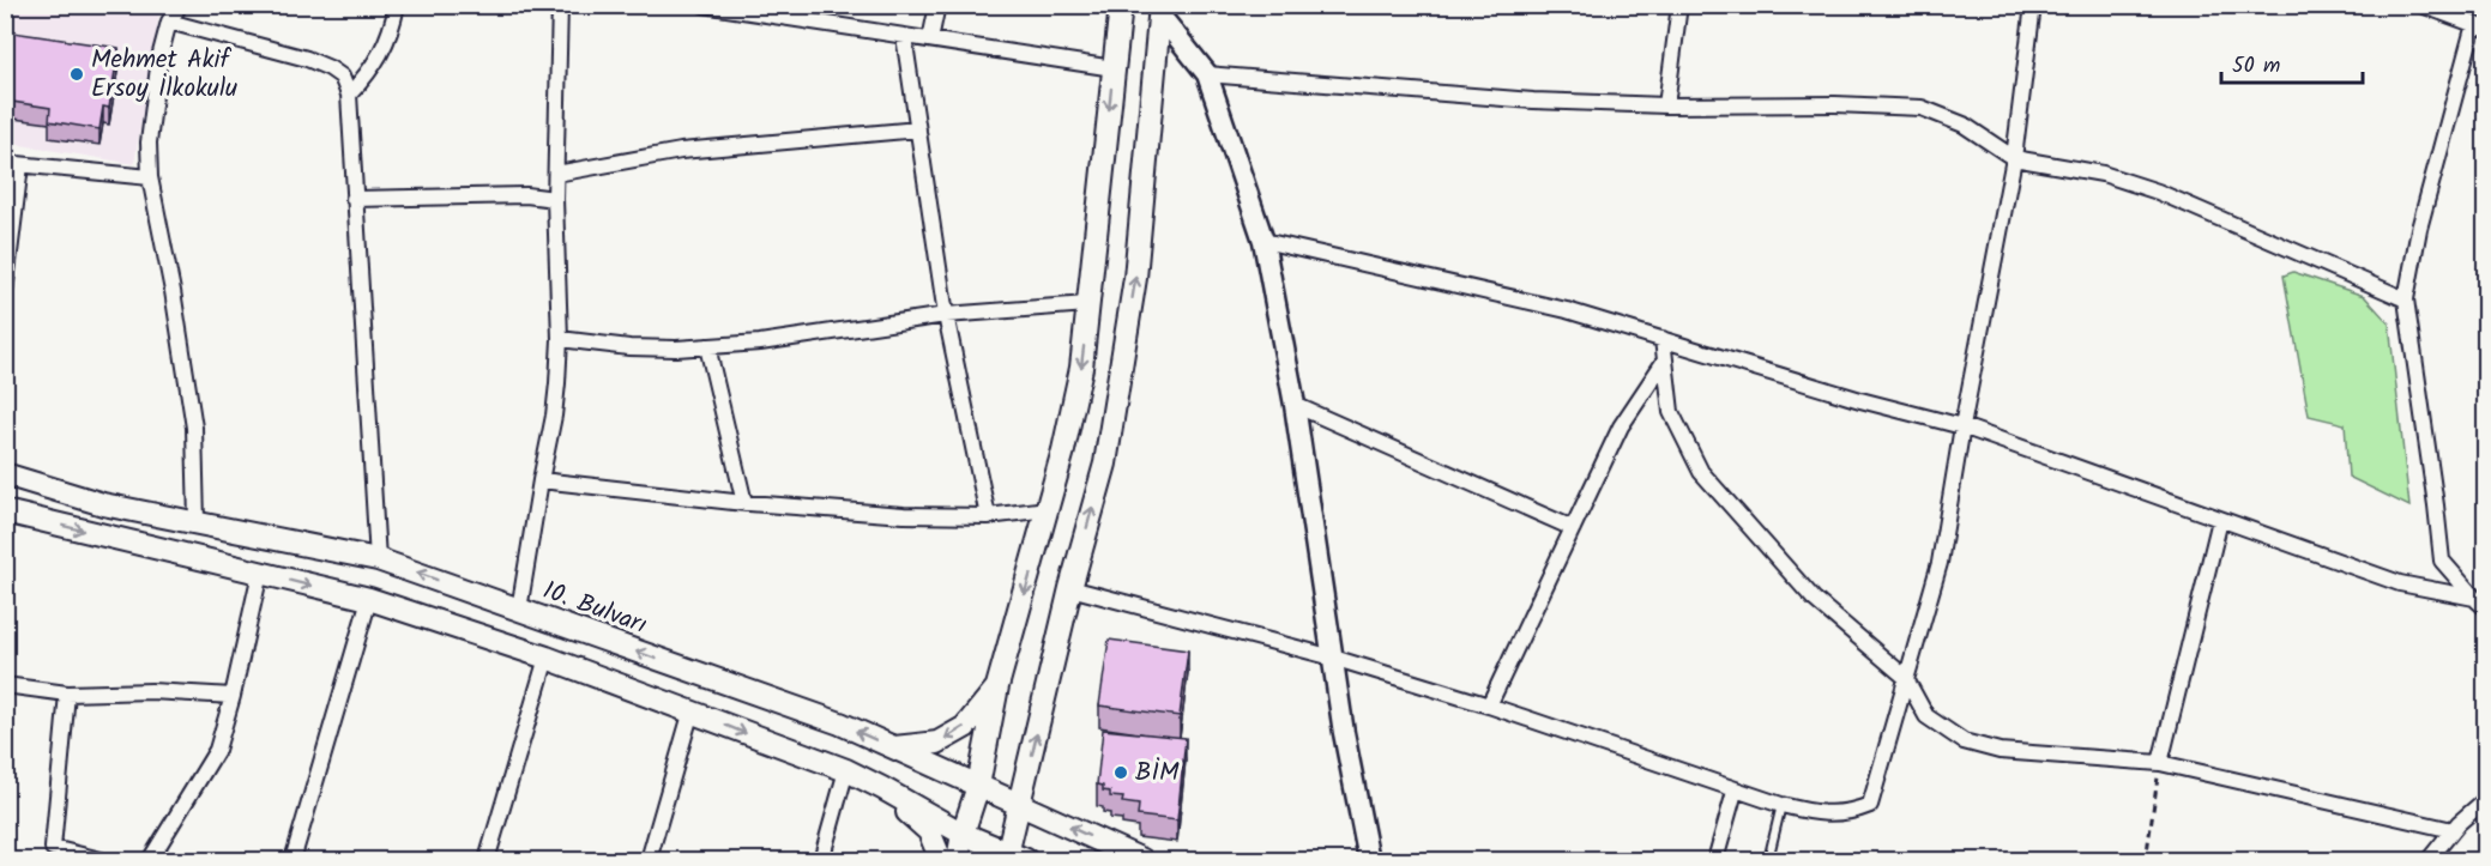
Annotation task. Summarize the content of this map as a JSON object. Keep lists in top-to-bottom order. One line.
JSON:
{"streets":{"main road":["10. Bulvarı"]},"places":["Mehmet Akif Ersoy İlkokulu","BİM"],"scale_bar":"50 m"}
